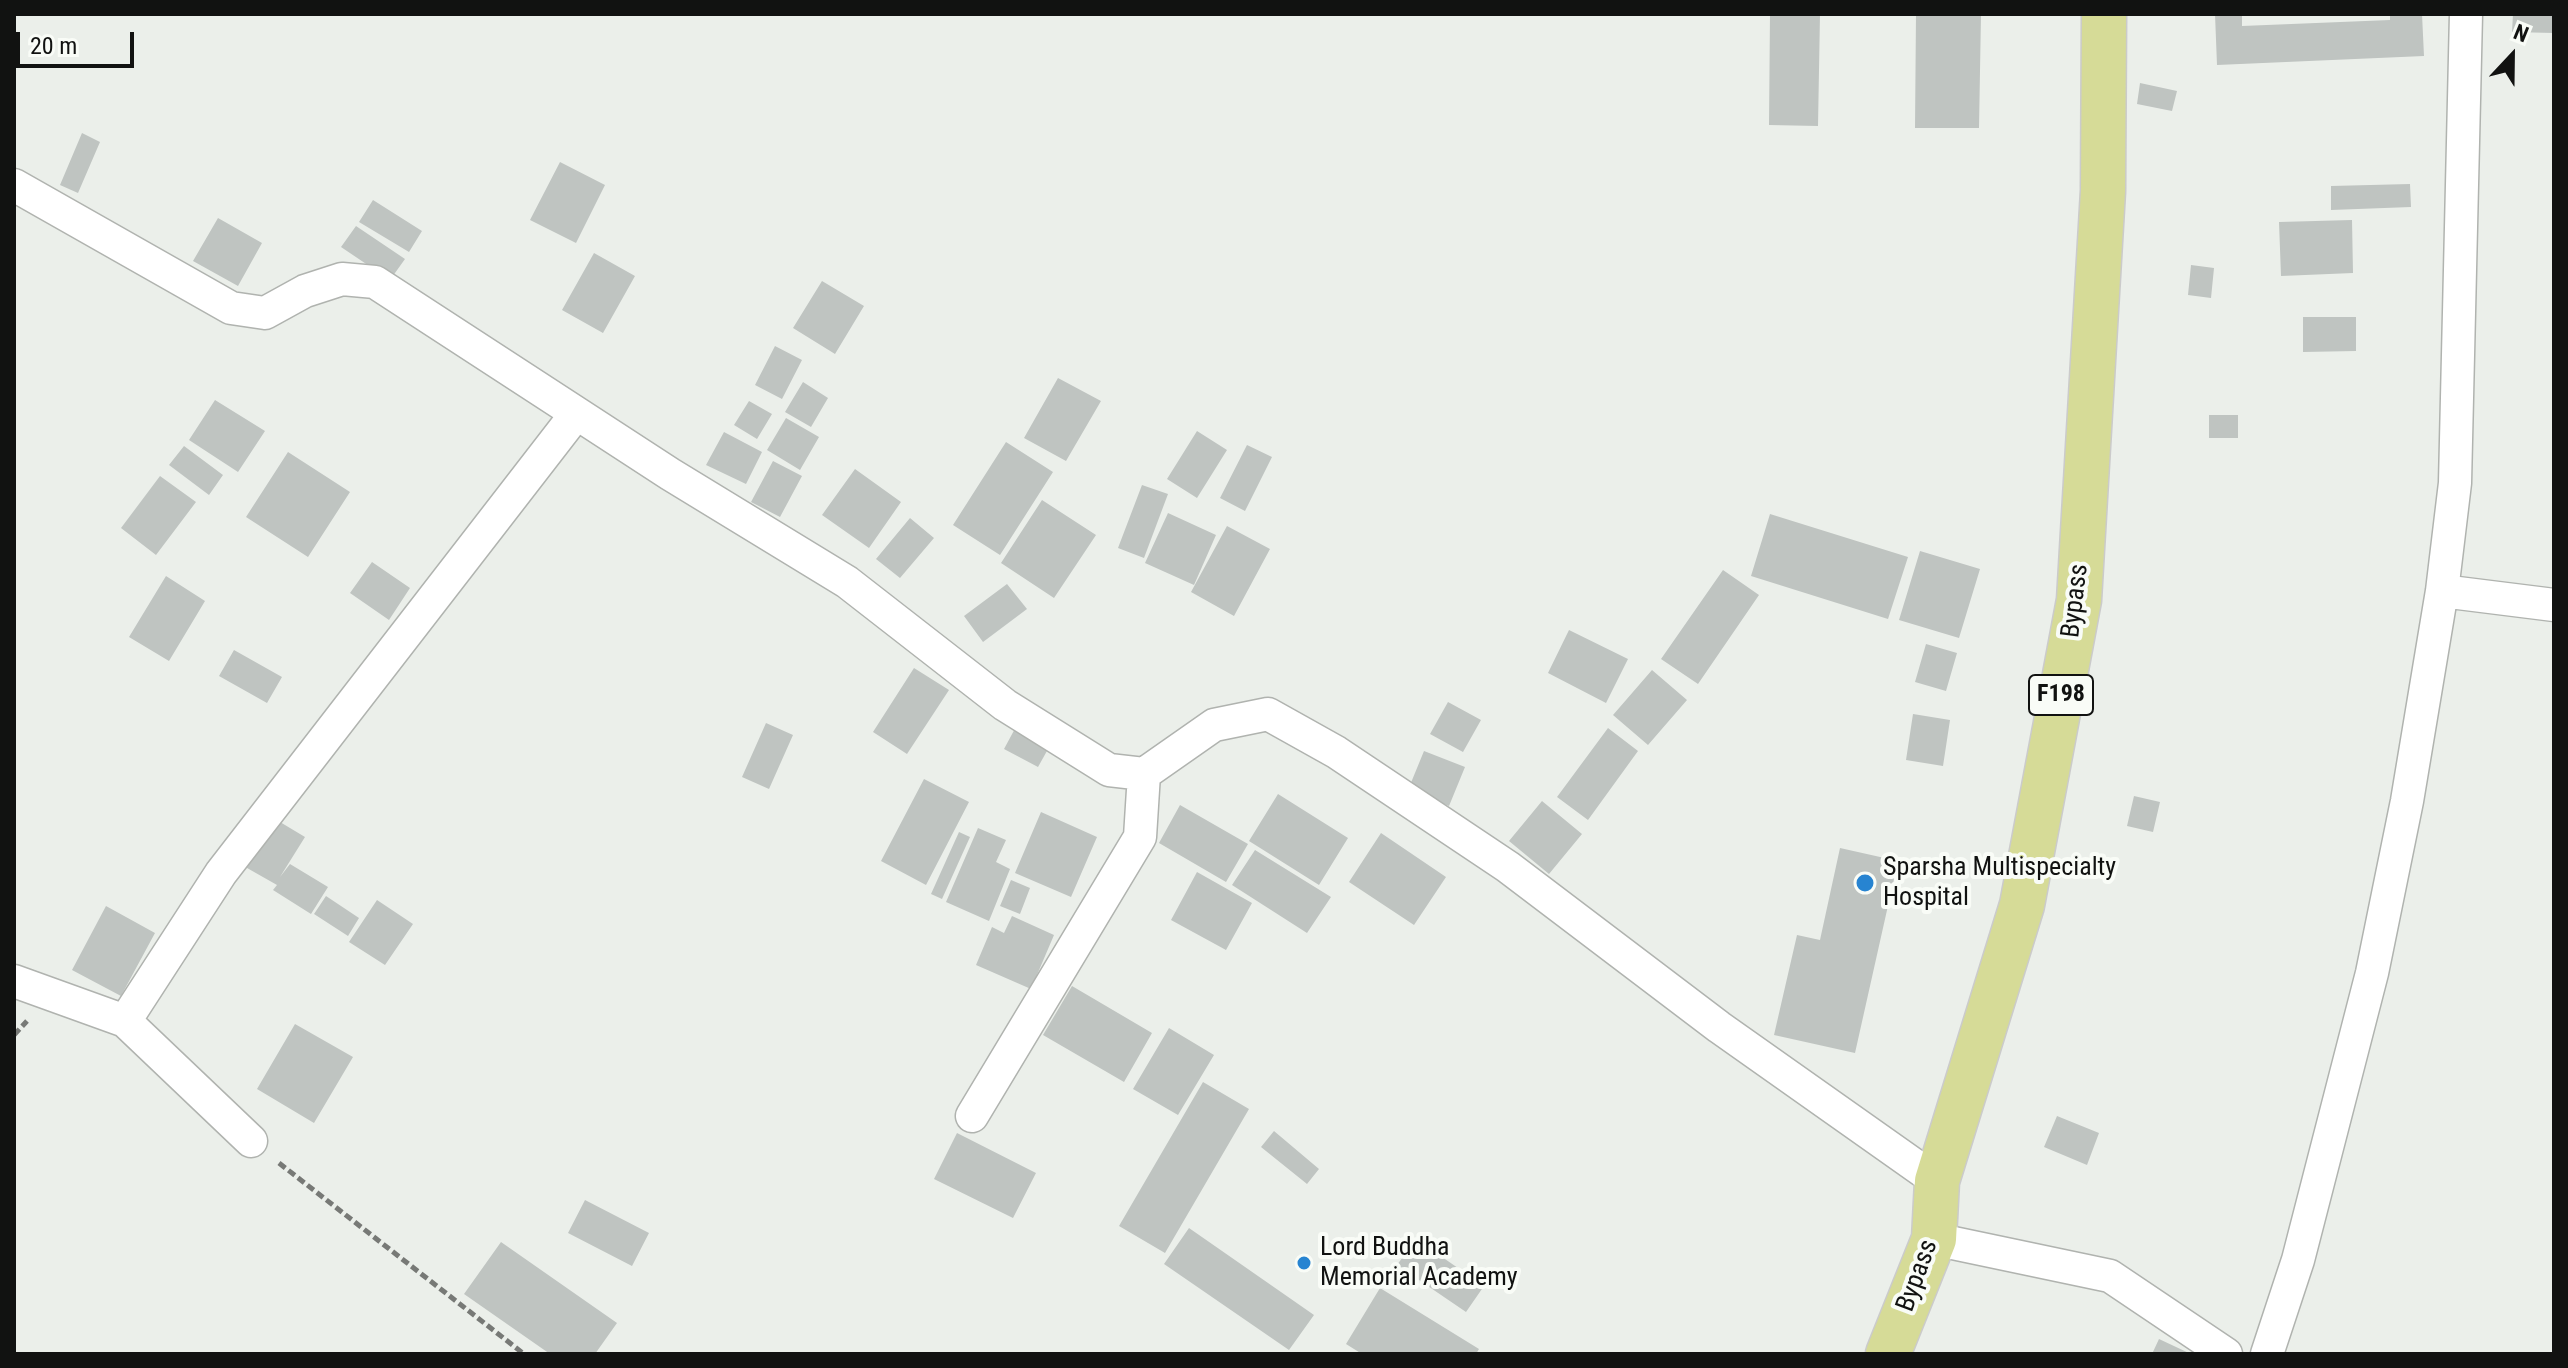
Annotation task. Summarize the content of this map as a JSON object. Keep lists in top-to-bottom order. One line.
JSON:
{"streets":{"main road":["Bypass","F198"]},"places":["Sparsha Multispecialty Hospital","Lord Buddha Memorial Academy"],"scale_bar":"20 m","north":"top"}
